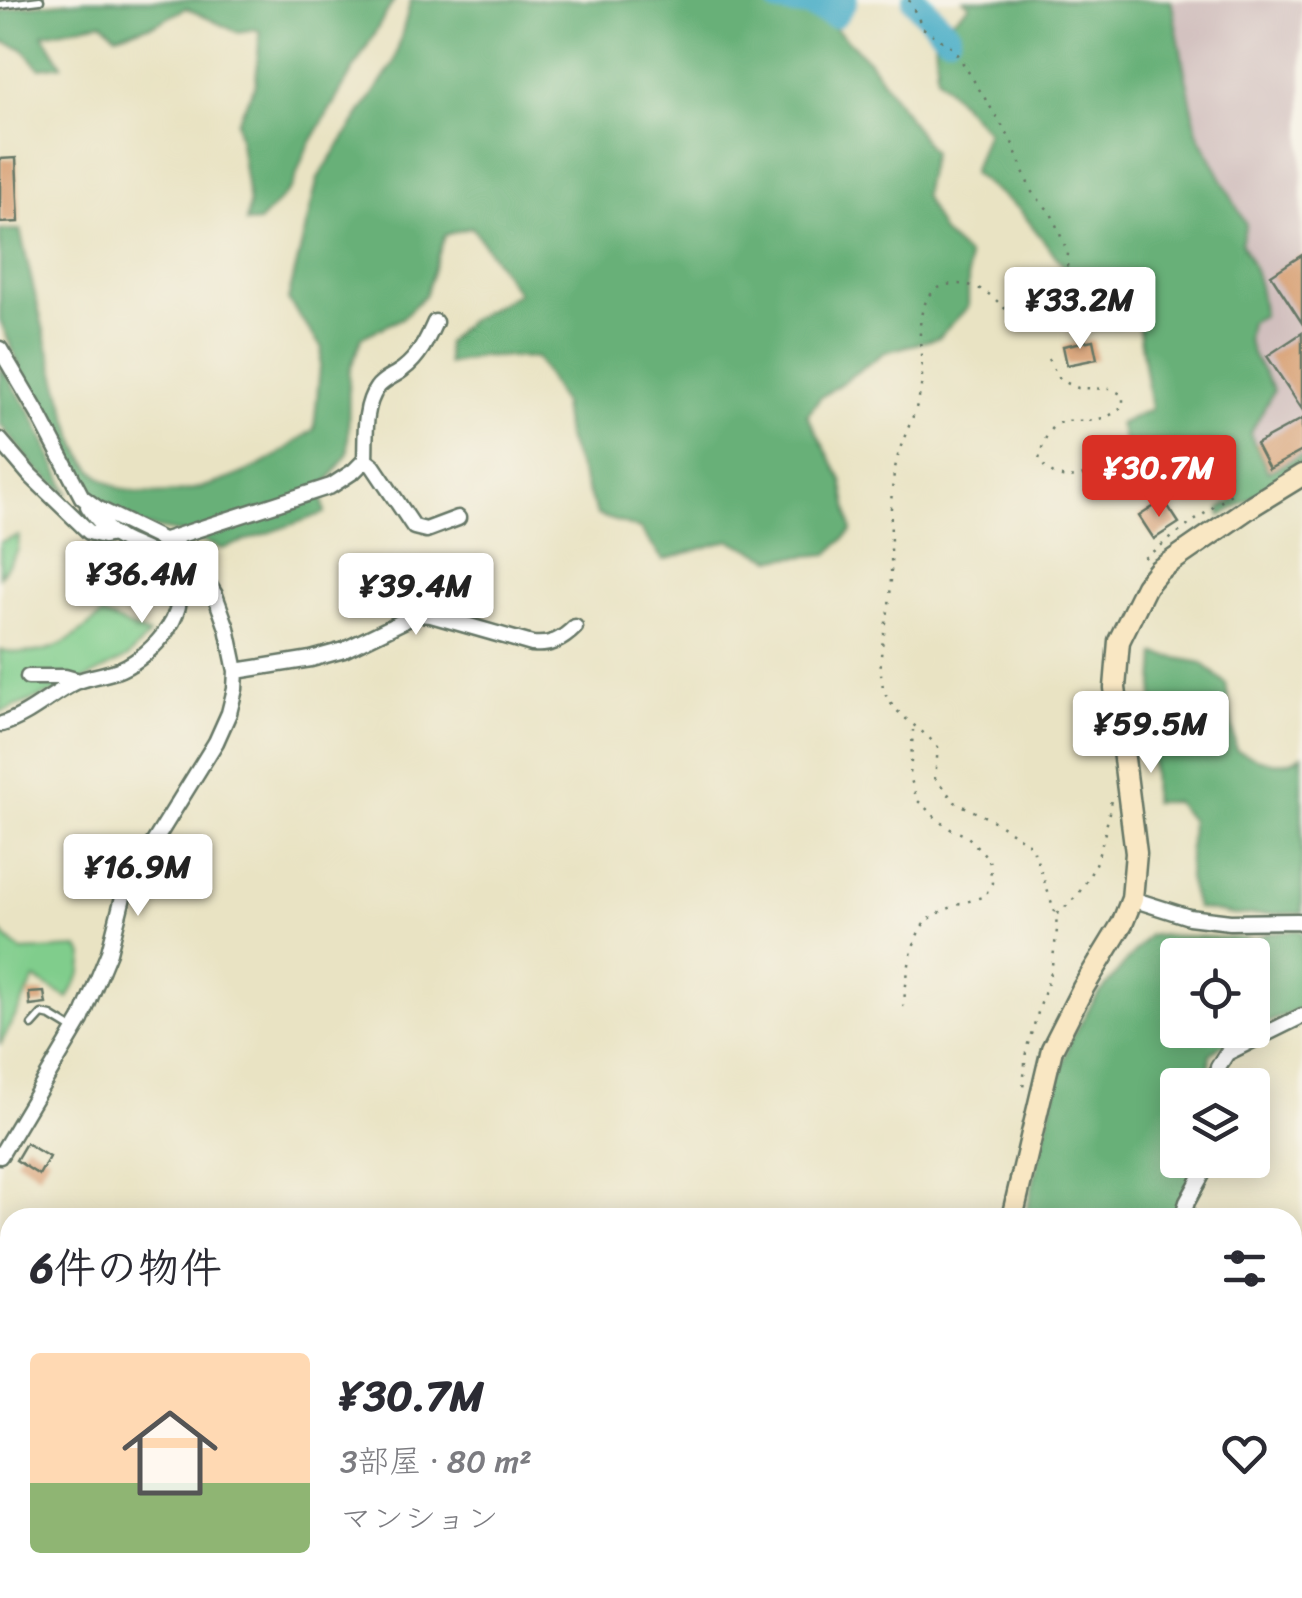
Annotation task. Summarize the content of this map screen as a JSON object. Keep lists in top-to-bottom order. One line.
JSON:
{"page":{"price":["¥33.2M","¥30.7M","¥36.4M","¥39.4M","¥59.5M","¥16.9M"],"heading":"6件の物件","list":[{"name":"¥30.7M","note":"3部屋 · 80 m² · マンション"}]}}
